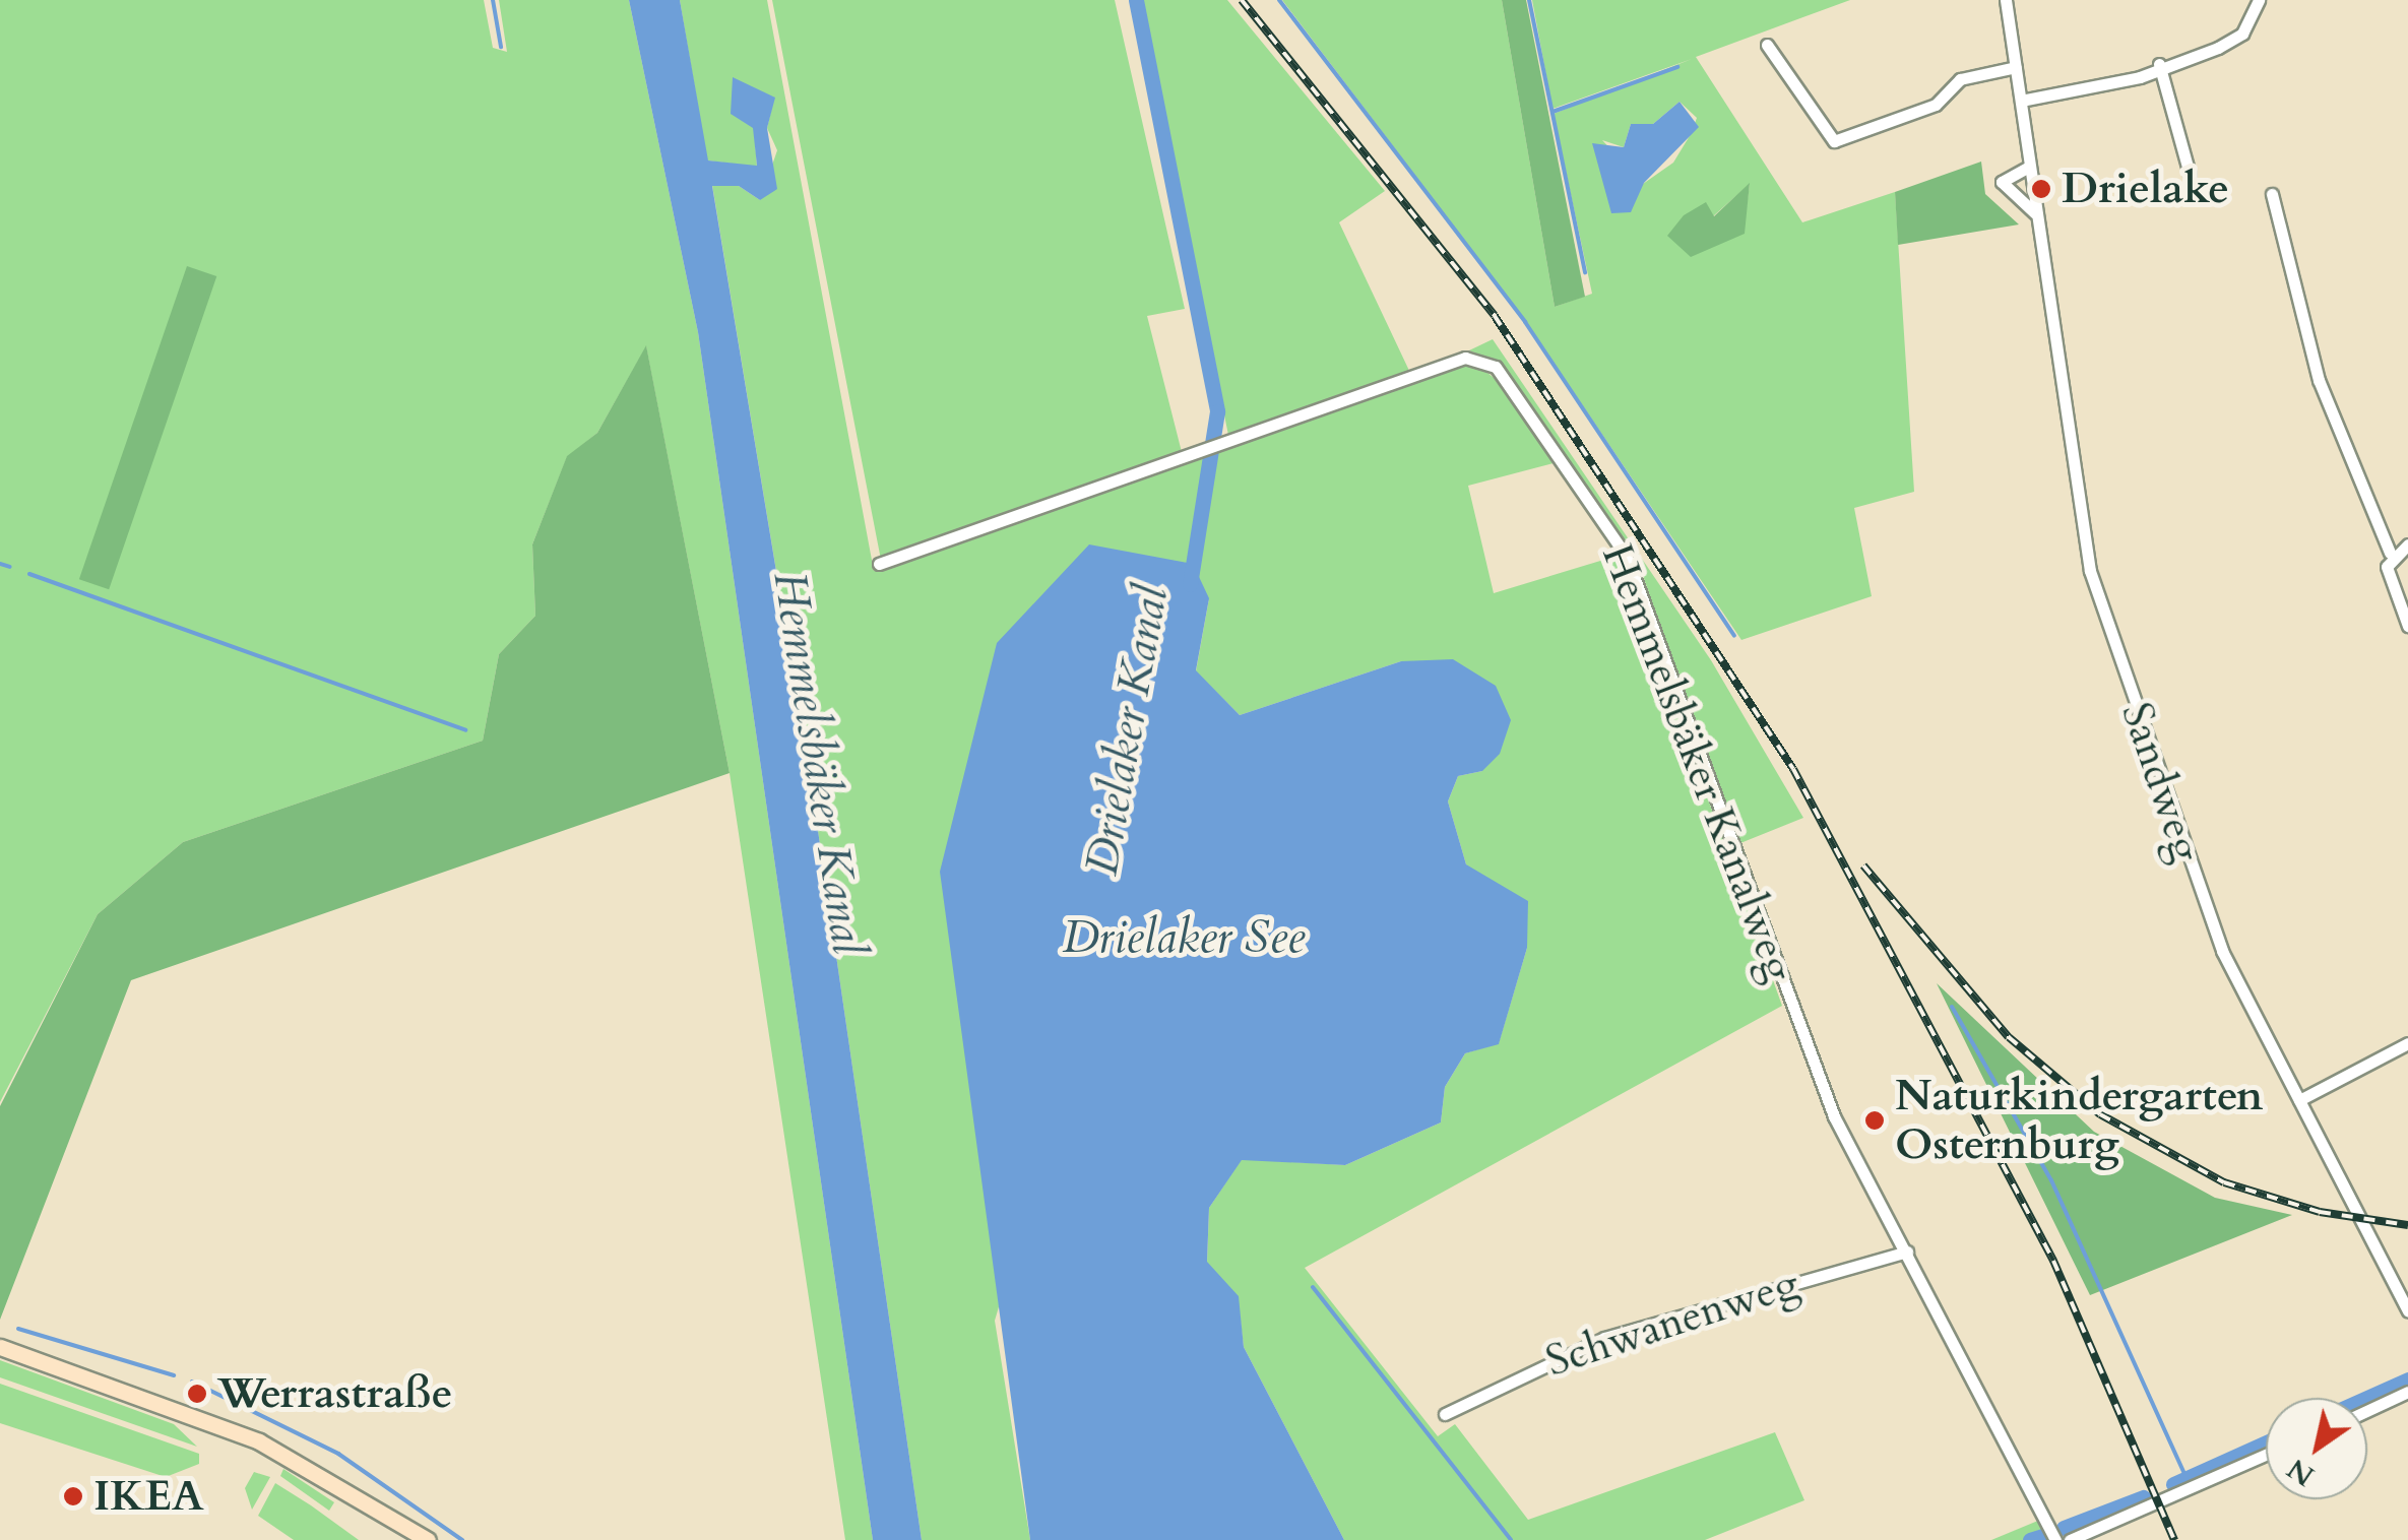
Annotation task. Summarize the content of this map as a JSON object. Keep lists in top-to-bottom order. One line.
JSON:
{"streets":{"street":["Hemmelsbäker Kanalweg","Sandweg","Schwanenweg"]},"crossings":[["Hemmelsbäker Kanalweg","Schwanenweg"]],"water":["Drielaker Kanal","Hemmelsbäker Kanal","Drielaker See"],"places":["Drielake","Naturkindergarten Osternburg","Werrastraße","IKEA"],"north":"bottom left"}
